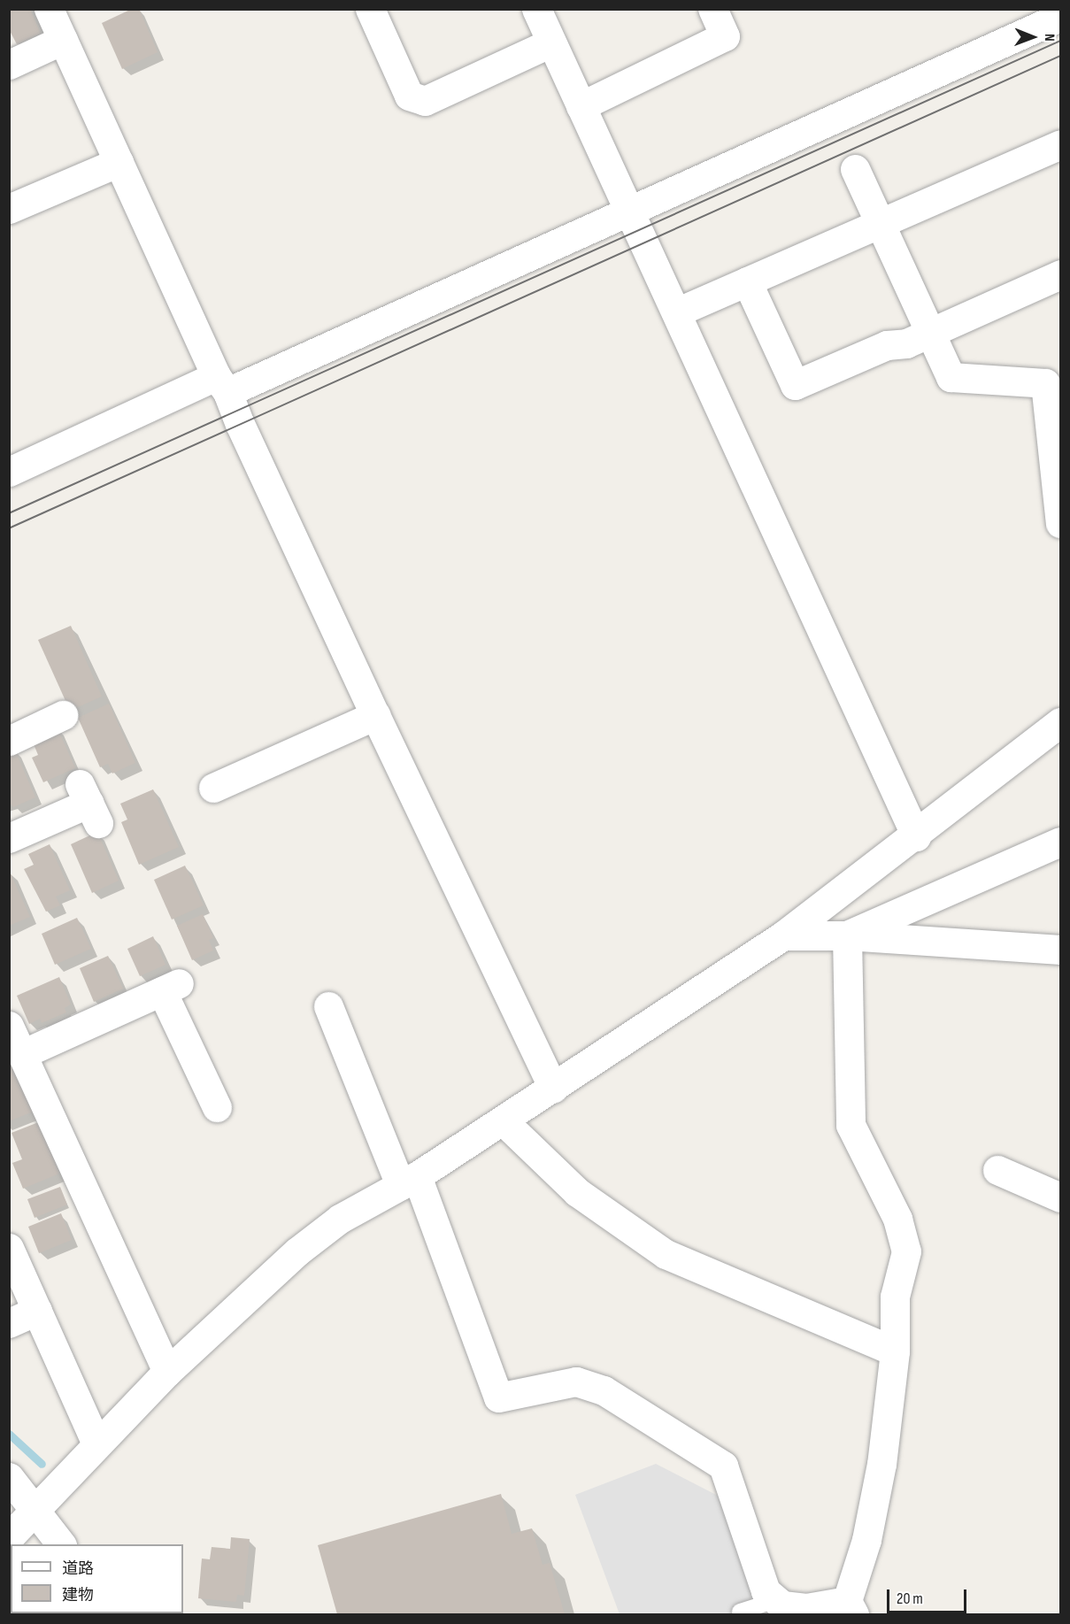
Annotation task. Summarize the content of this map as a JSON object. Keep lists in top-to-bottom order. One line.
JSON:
{"legend":["道路","建物"],"scale_bar":"20 m","north":"right"}
